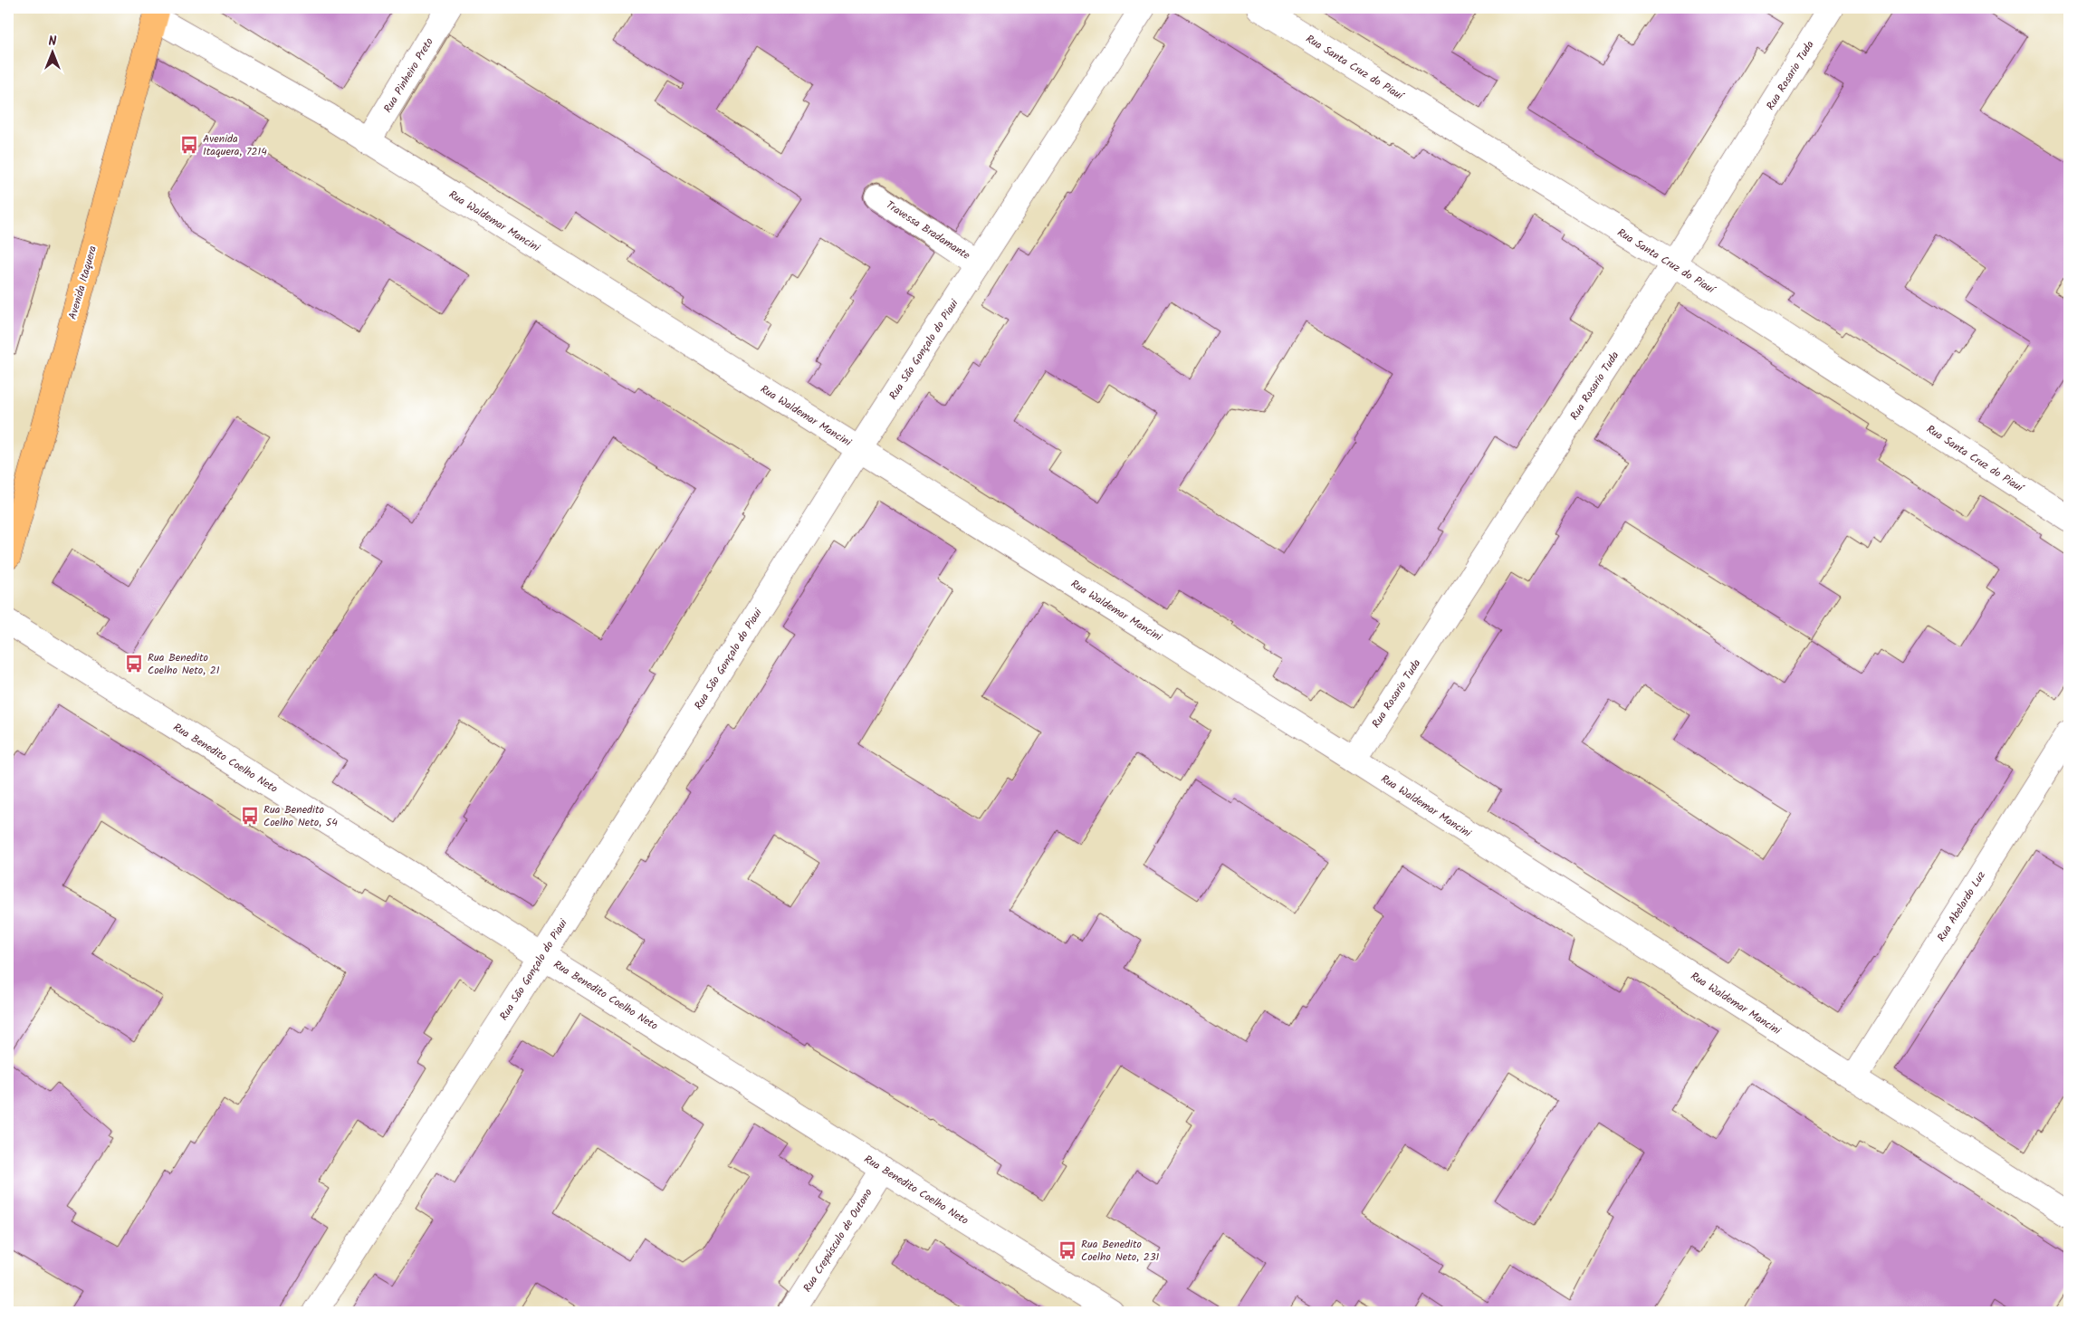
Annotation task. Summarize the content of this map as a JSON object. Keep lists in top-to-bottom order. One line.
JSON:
{"streets":{"main road":["Avenida Itaquera"],"street":["Rua Santa Cruz do Piauí","Rua Pinheiro Preto","Rua Rosario Tuda","Rua Waldemar Mancini","Travessa Bradamante","Rua São Gonçalo do Piaui","Rua Benedito Coelho Neto","Rua Abelardo Luz","Rua Crepúsculo de Outono"]},"crossings":[["Rua Santa Cruz do Piauí","Rua Rosario Tuda"],["Rua Pinheiro Preto","Rua Waldemar Mancini"],["Rua Rosario Tuda","Rua Waldemar Mancini"],["Rua Waldemar Mancini","Avenida Itaquera"],["Rua Waldemar Mancini","Rua São Gonçalo do Piaui"],["Rua Waldemar Mancini","Rua Abelardo Luz"],["Travessa Bradamante","Rua São Gonçalo do Piaui"],["Rua São Gonçalo do Piaui","Rua Benedito Coelho Neto"],["Rua Benedito Coelho Neto","Rua Crepúsculo de Outono"]],"places":{"bus stop":["Avenida Itaquera, 7214","Rua Benedito Coelho Neto, 21","Rua Benedito Coelho Neto, 54","Rua Benedito Coelho Neto, 231"]},"north":"top"}
